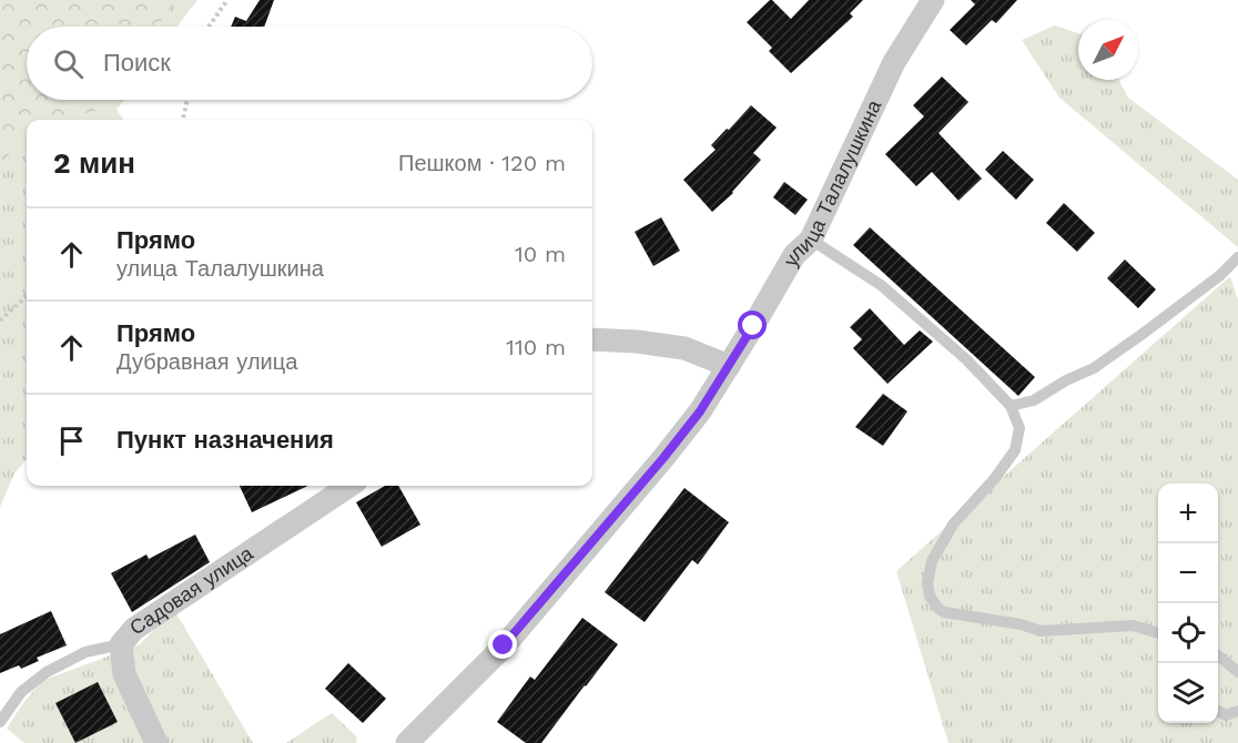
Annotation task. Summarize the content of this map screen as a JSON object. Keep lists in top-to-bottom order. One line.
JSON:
{"streets":{"street":["улица Талалушкина","Садовая улица"]},"north":"top right","page":{"search":"Поиск","heading":["2 мин","Пешком · 120 m"],"list":[["Прямо","улица Талалушкина","10 m"],["Прямо","Дубравная улица","110 m"],"Пункт назначения"],"map_buttons":["+","−"]}}
